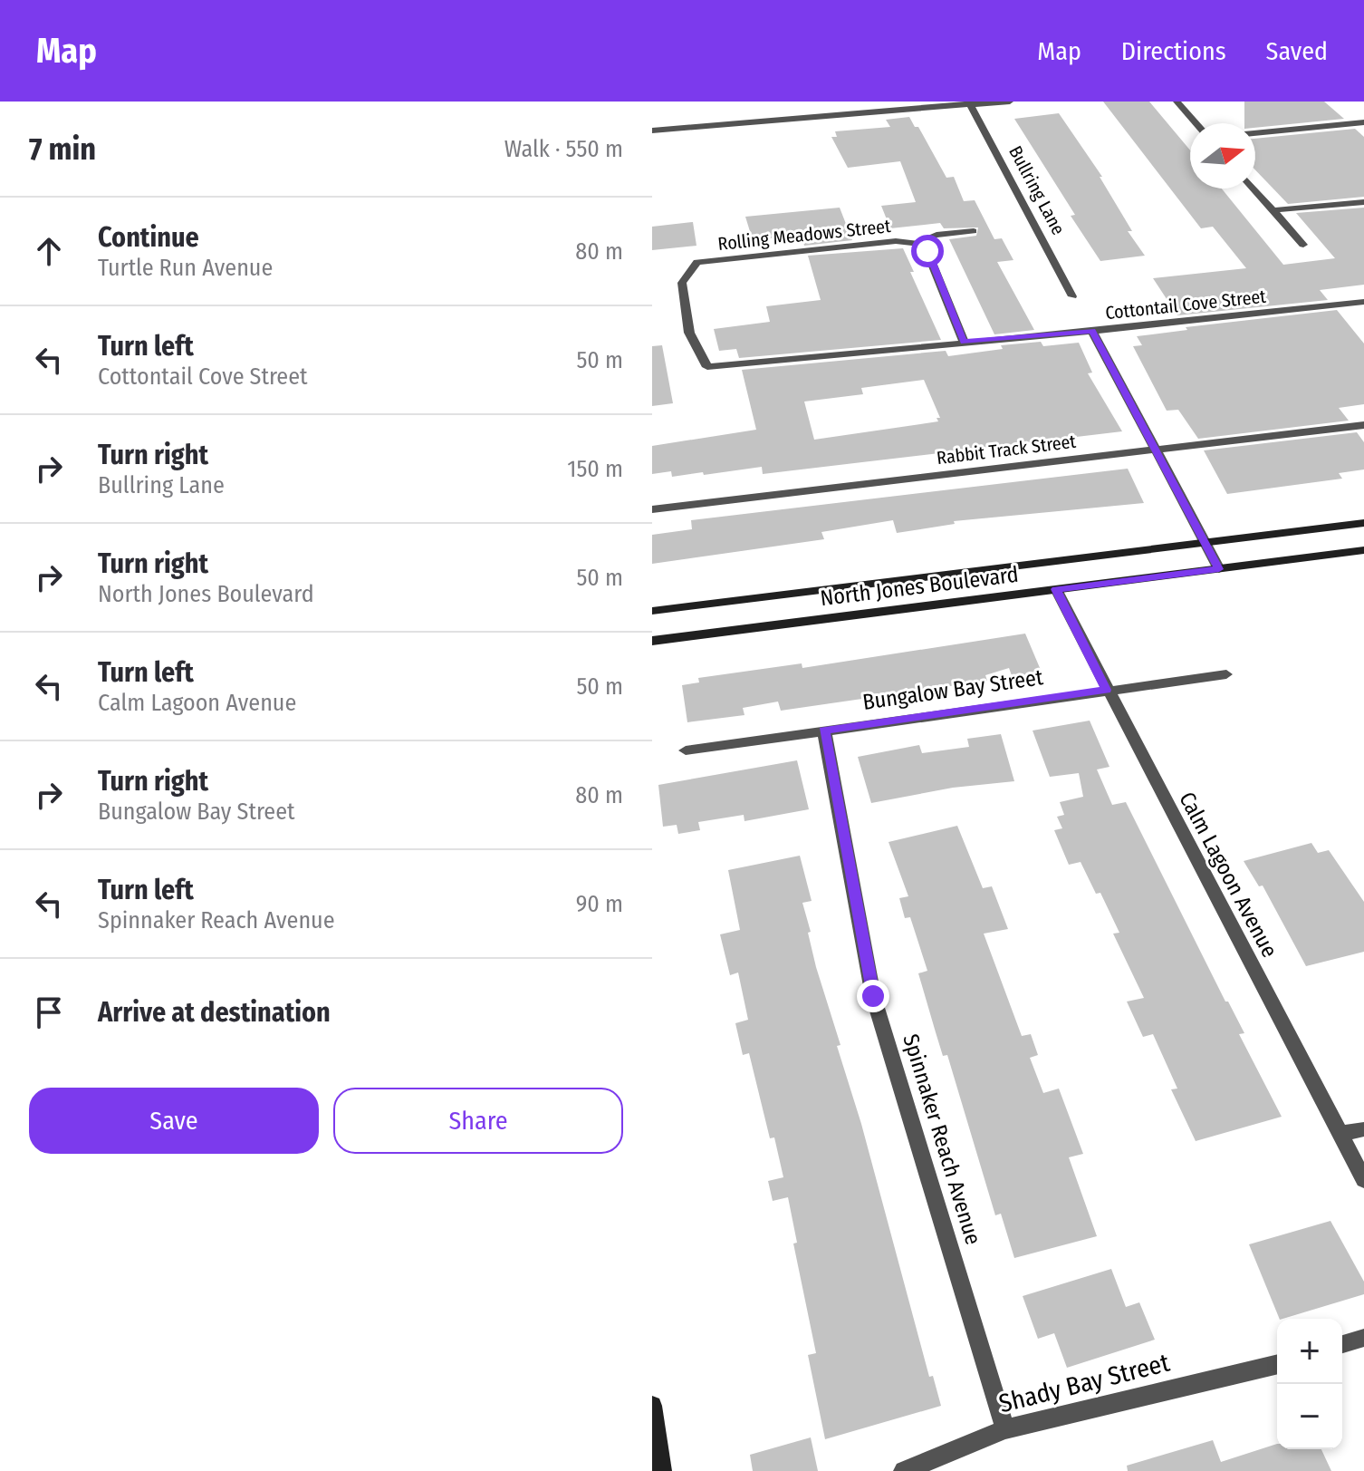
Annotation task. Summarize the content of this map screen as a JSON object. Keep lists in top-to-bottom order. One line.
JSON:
{"streets":{"main road":["North Jones Boulevard"],"street":["Bullring Lane","Rolling Meadows Street","Cottontail Cove Street","Rabbit Track Street","Bungalow Bay Street","Calm Lagoon Avenue","Spinnaker Reach Avenue","Shady Bay Street"]},"crossings":[["Rolling Meadows Street","Cottontail Cove Street"],["North Jones Boulevard","Calm Lagoon Avenue"],["Bungalow Bay Street","Calm Lagoon Avenue"],["Bungalow Bay Street","Spinnaker Reach Avenue"],["Spinnaker Reach Avenue","Shady Bay Street"]],"north":"right","page":{"header":"Map","nav":["Map","Directions","Saved"],"heading":["7 min","Walk · 550 m"],"list":[["Continue","Turtle Run Avenue","80 m"],["Turn left","Cottontail Cove Street","50 m"],["Turn right","Bullring Lane","150 m"],["Turn right","North Jones Boulevard","50 m"],["Turn left","Calm Lagoon Avenue","50 m"],["Turn right","Bungalow Bay Street","80 m"],["Turn left","Spinnaker Reach Avenue","90 m"],"Arrive at destination"],"buttons":["Save","Share"],"map_buttons":["+","−"]}}
